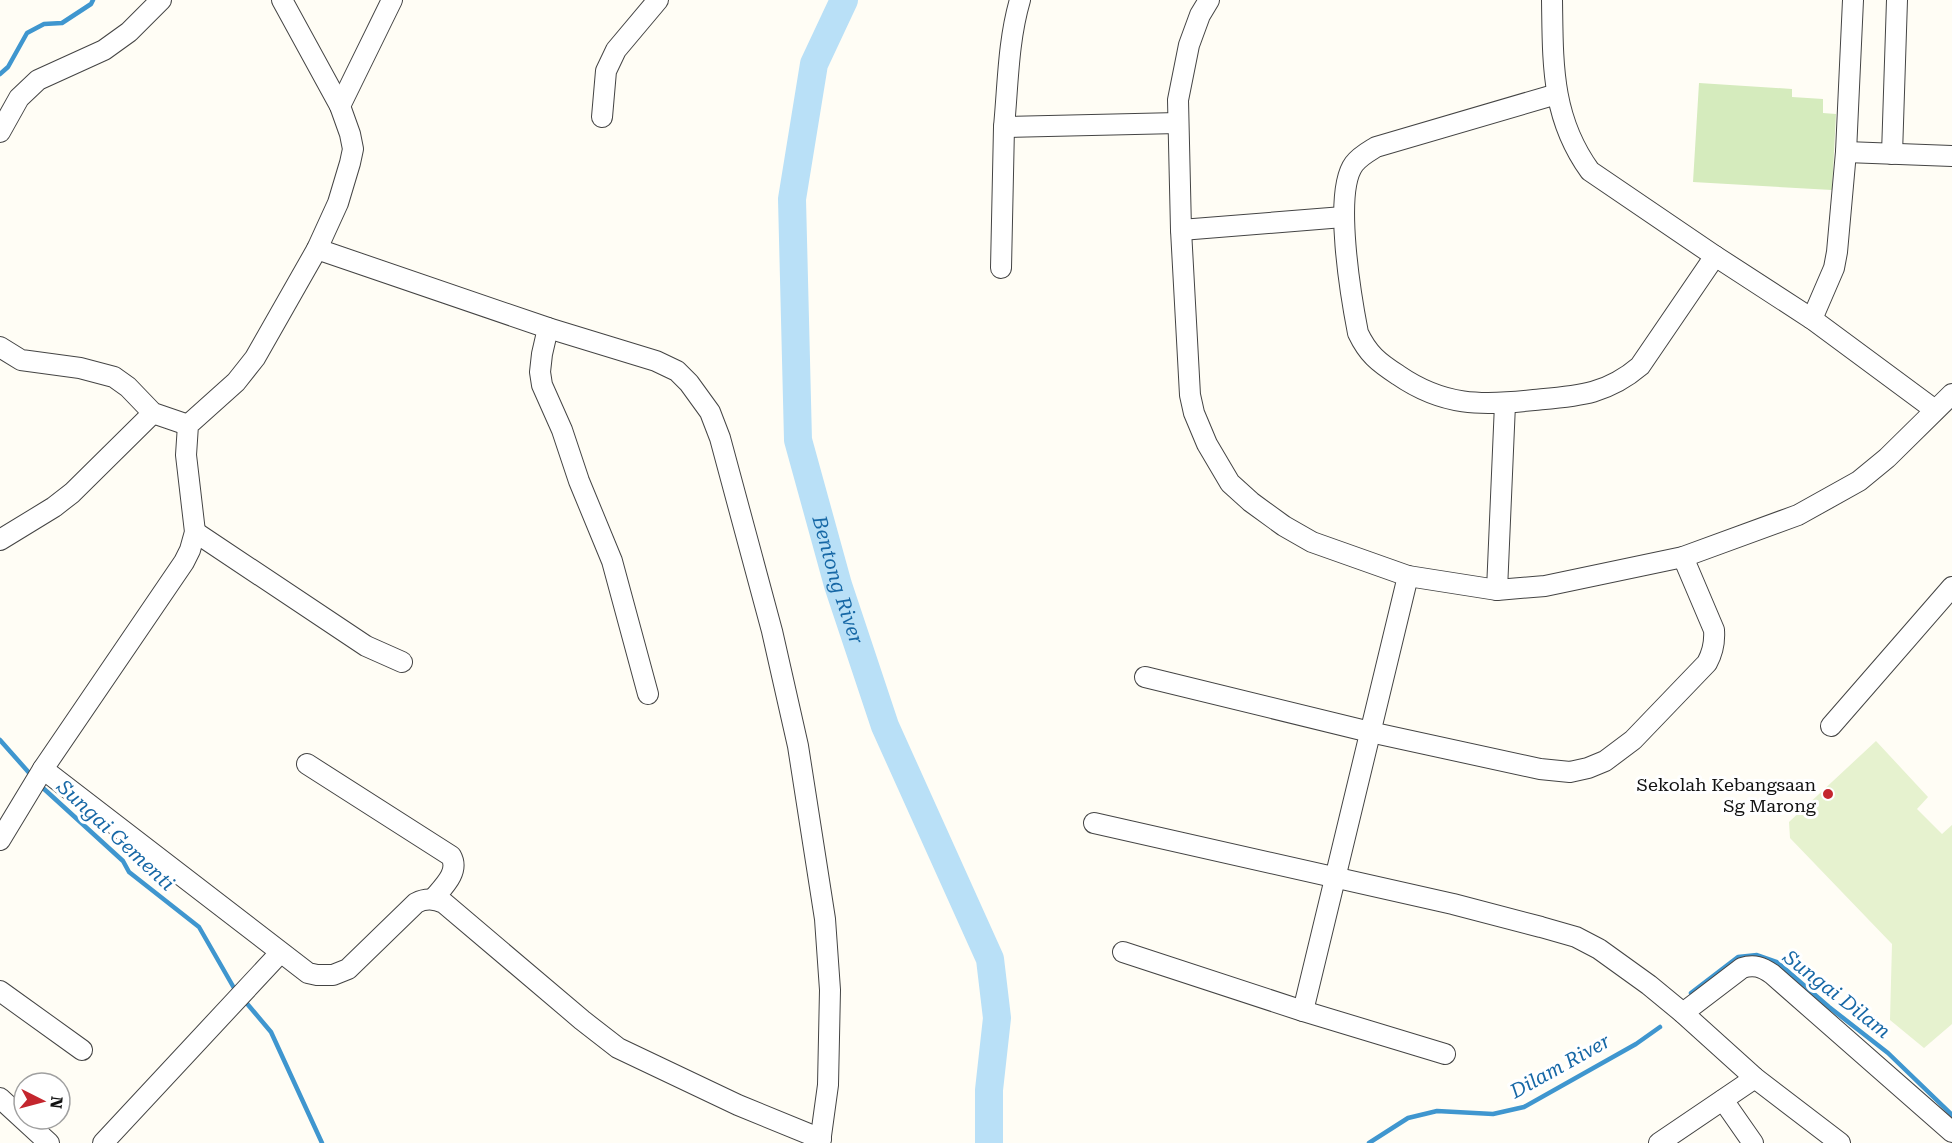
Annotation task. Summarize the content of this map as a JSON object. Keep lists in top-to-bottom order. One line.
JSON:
{"water":["Bentong River","Sungai Gementi","Sungai Dilam","Dilam River"],"places":["Sekolah Kebangsaan Sg Marong"],"north":"right"}
